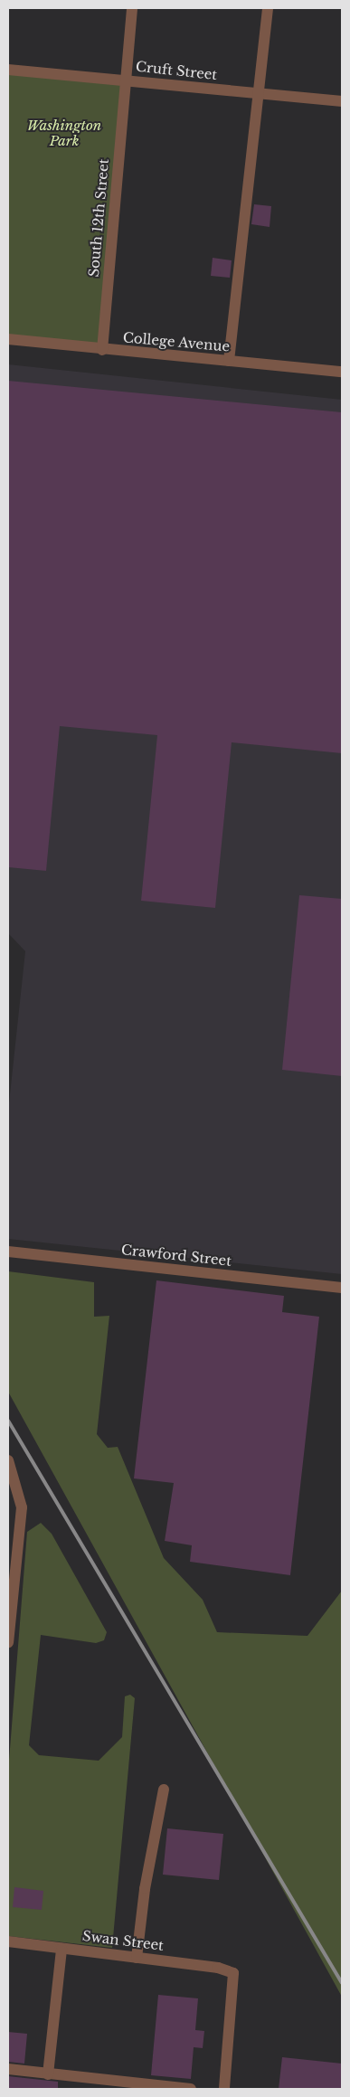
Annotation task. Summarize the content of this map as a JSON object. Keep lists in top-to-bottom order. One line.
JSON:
{"streets":{"street":["Cruft Street","South 12th Street","College Avenue","Crawford Street","Swan Street"]},"crossings":[["Cruft Street","South 12th Street"],["South 12th Street","College Avenue"]],"parks":["Washington Park"]}
